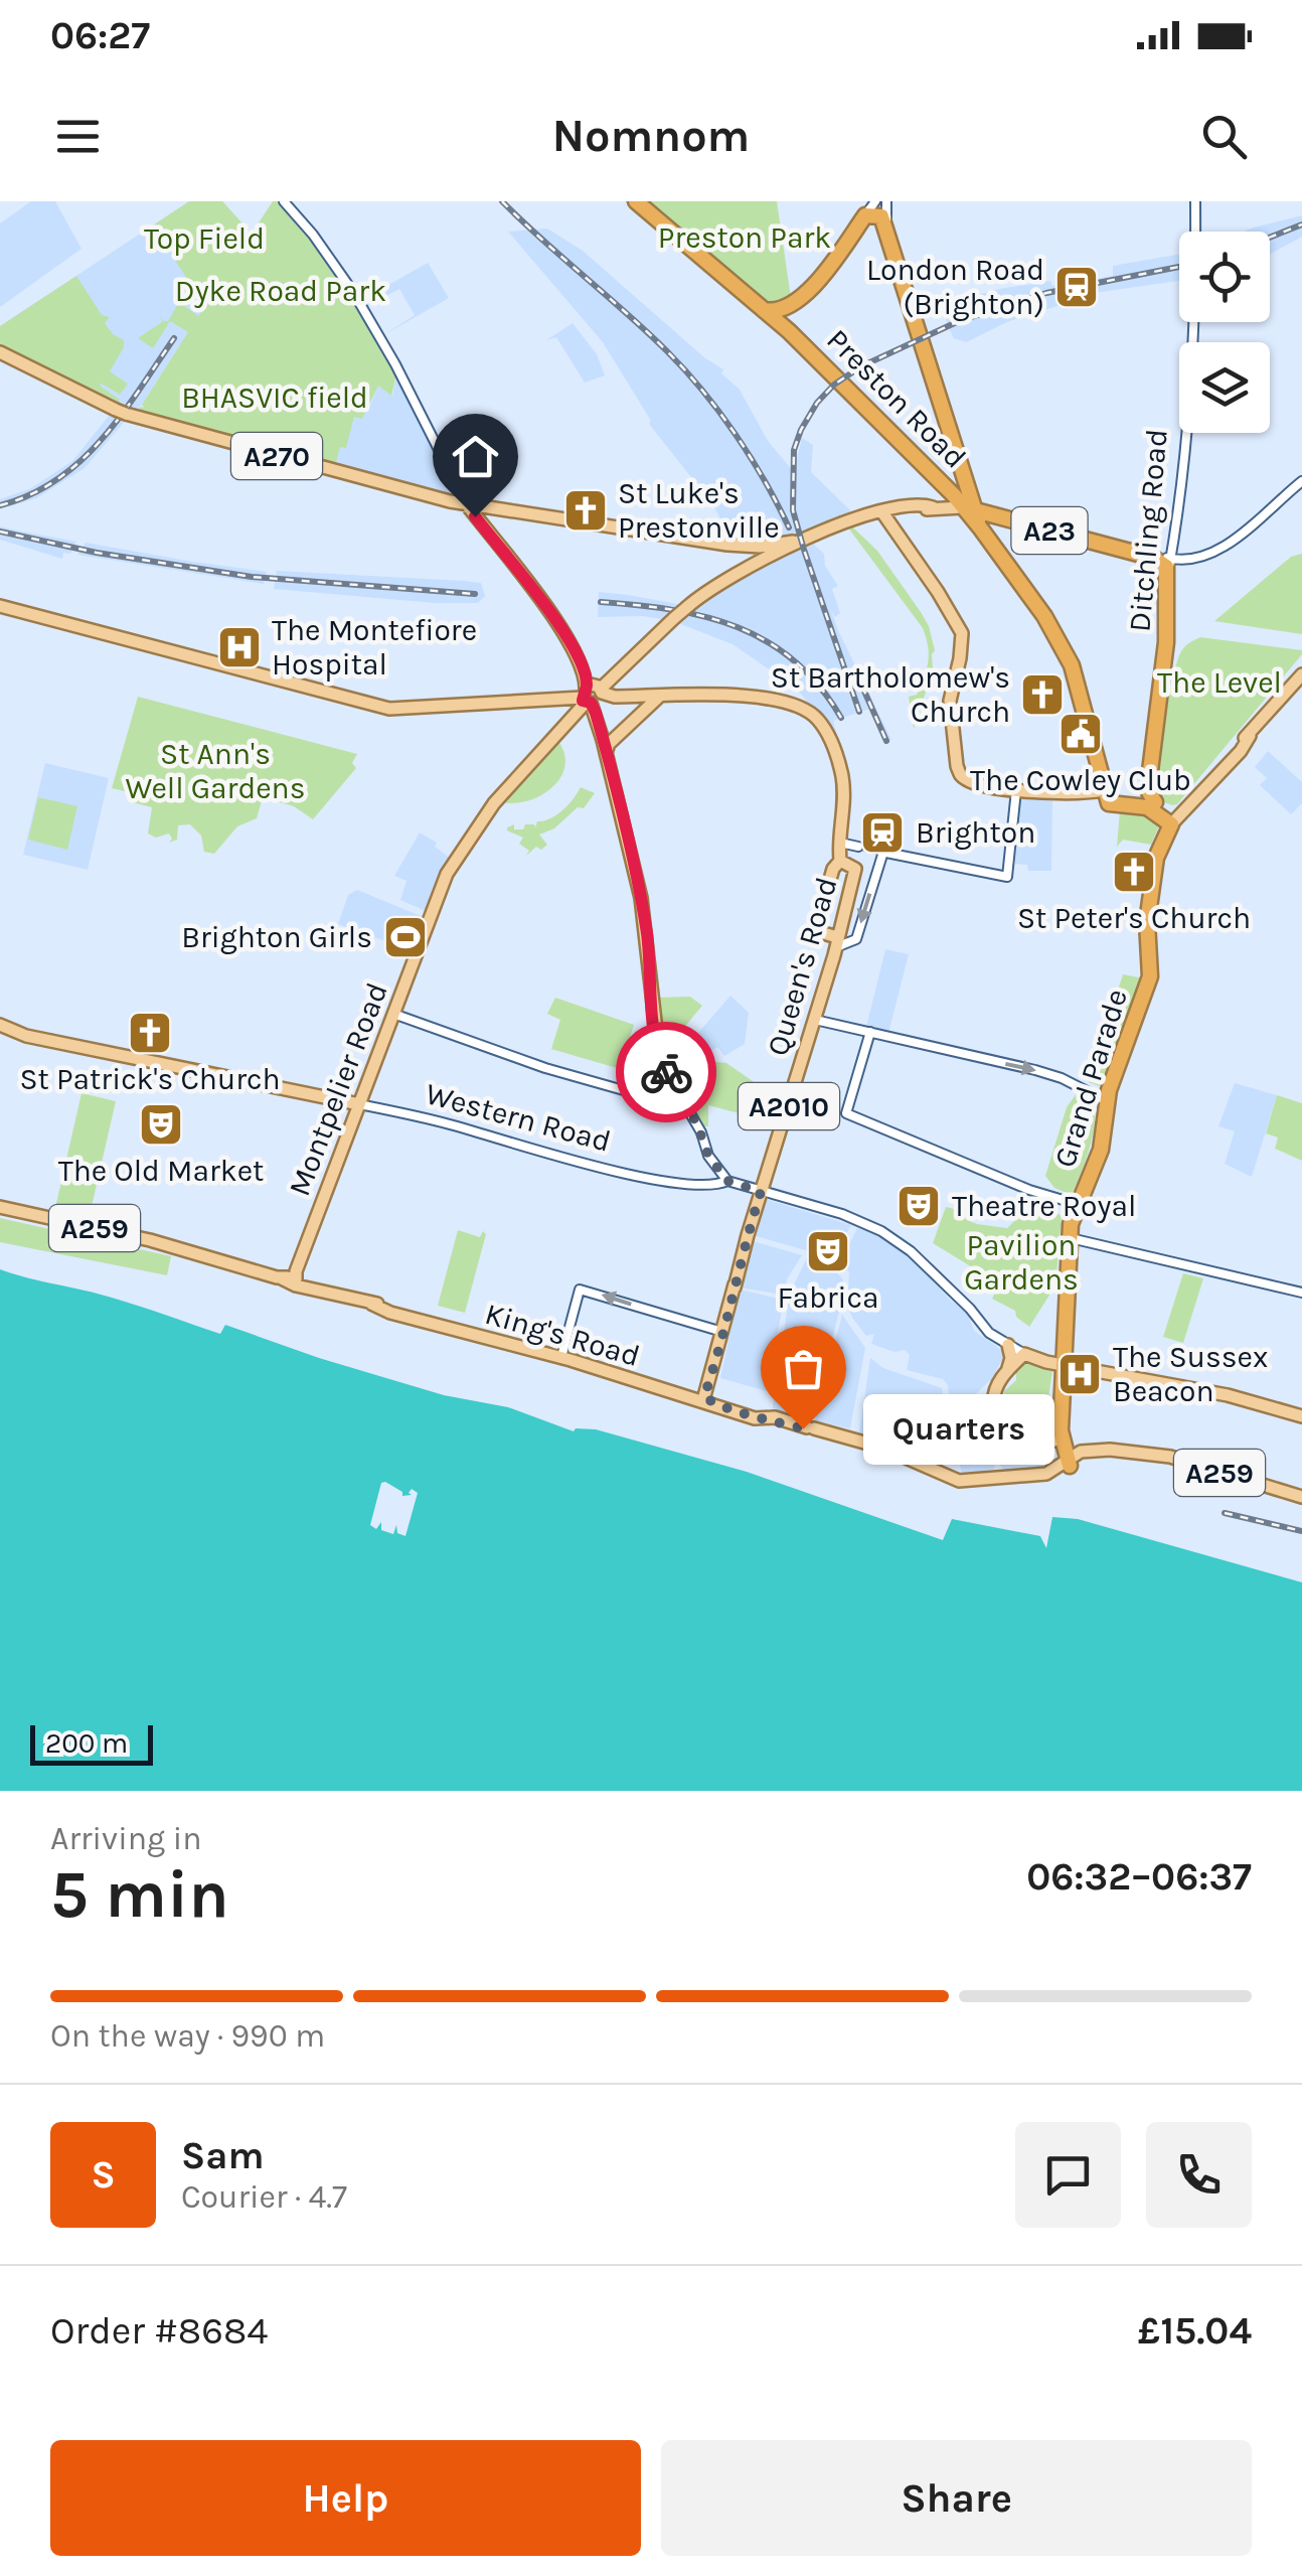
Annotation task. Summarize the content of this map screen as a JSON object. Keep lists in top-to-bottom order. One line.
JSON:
{"streets":{"highway":["Preston Road","A23","Ditchling Road","Grand Parade"],"main road":["A270","Queen's Road","Montpelier Road","A2010","Western Road","A259","King's Road"]},"crossings":[["Preston Road","A270"],["Preston Road","A23"],["A270","A23"],["A270","Montpelier Road"],["A23","Ditchling Road"],["Queen's Road","A2010"],["Queen's Road","Western Road"],["Montpelier Road","Western Road"],["Montpelier Road","King's Road"],["A2010","Western Road"],["A2010","King's Road"],["A259","King's Road"]],"parks":["Preston Park","Top Field","Dyke Road Park","BHASVIC field","The Level","St Ann's Well Gardens","Pavilion Gardens"],"places":{"station":["London Road (Brighton)","Brighton"],"church":["St Luke's Prestonville","St Bartholomew's Church","St Peter's Church","St Patrick's Church"],"hospital":["The Montefiore Hospital","The Sussex Beacon"],"public building":["The Cowley Club"],"sports":["Brighton Girls"],"theatre":["The Old Market","Theatre Royal","Fabrica"],"other":["Quarters"]},"scale_bar":"200 m","page":{"status":"06:27","header":"Nomnom","bubble":"Quarters","scale":"200 m","heading":["5 min","Arriving in","06:32–06:37"],"panel":["Sam","Courier · 4.7","Order #8684","£15.04"],"bar":"On the way · 990 m","round":"S","buttons":["Help","Share"]}}
